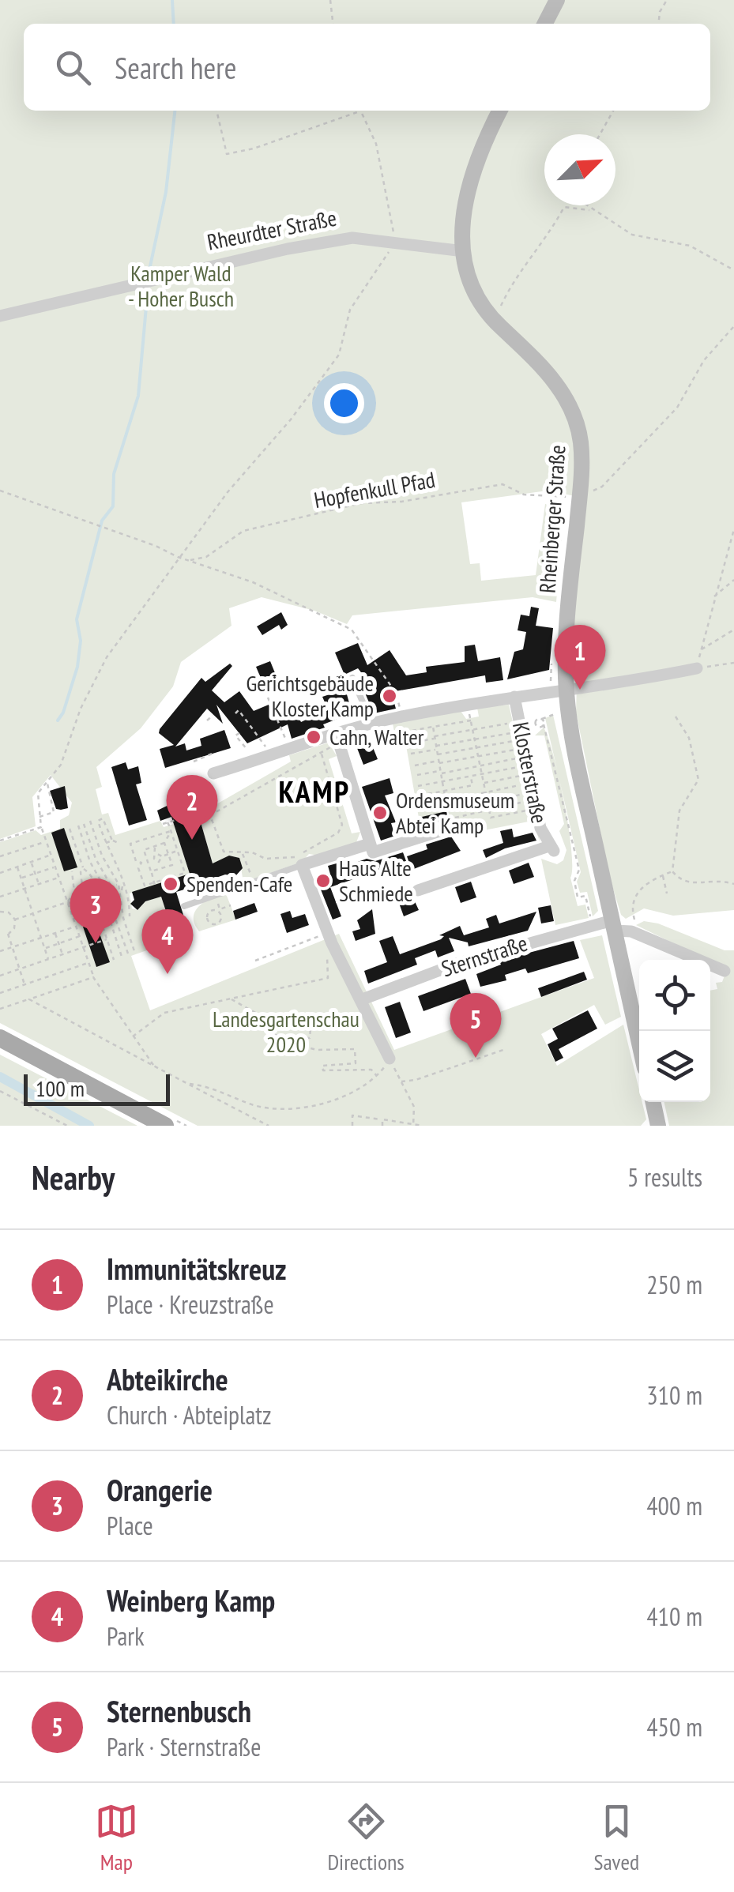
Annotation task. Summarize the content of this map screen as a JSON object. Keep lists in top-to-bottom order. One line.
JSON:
{"streets":{"main road":["Rheinberger Straße"],"street":["Rheurdter Straße","Klosterstraße","Sternstraße"],"path":["Hopfenkull Pfad"]},"crossings":[["Rheurdter Straße","Rheinberger Straße"],["Hopfenkull Pfad","Rheinberger Straße"],["Rheinberger Straße","Klosterstraße"],["Rheinberger Straße","Sternstraße"]],"districts":["KAMP"],"parks":["Kamper Wald - Hoher Busch","Landesgartenschau 2020"],"places":["Gerichtsgebäude Kloster Kamp","Cahn, Walter","Ordensmuseum Abtei Kamp","Haus Alte Schmiede","Spenden-Cafe"],"scale_bar":"100 m","north":"top right","page":{"search":"Search here","pins":["1","2","3","4","5"],"scale":"100 m","heading":["Nearby","5 results"],"list":[{"mark":"1","name":"Immunitätskreuz","note":"Place · Kreuzstraße","value":"250 m"},{"mark":"2","name":"Abteikirche","note":"Church · Abteiplatz","value":"310 m"},{"mark":"3","name":"Orangerie","note":"Place","value":"400 m"},{"mark":"4","name":"Weinberg Kamp","note":"Park","value":"410 m"},{"mark":"5","name":"Sternenbusch","note":"Park · Sternstraße","value":"450 m"}],"nav":["Map","Directions","Saved"]}}
